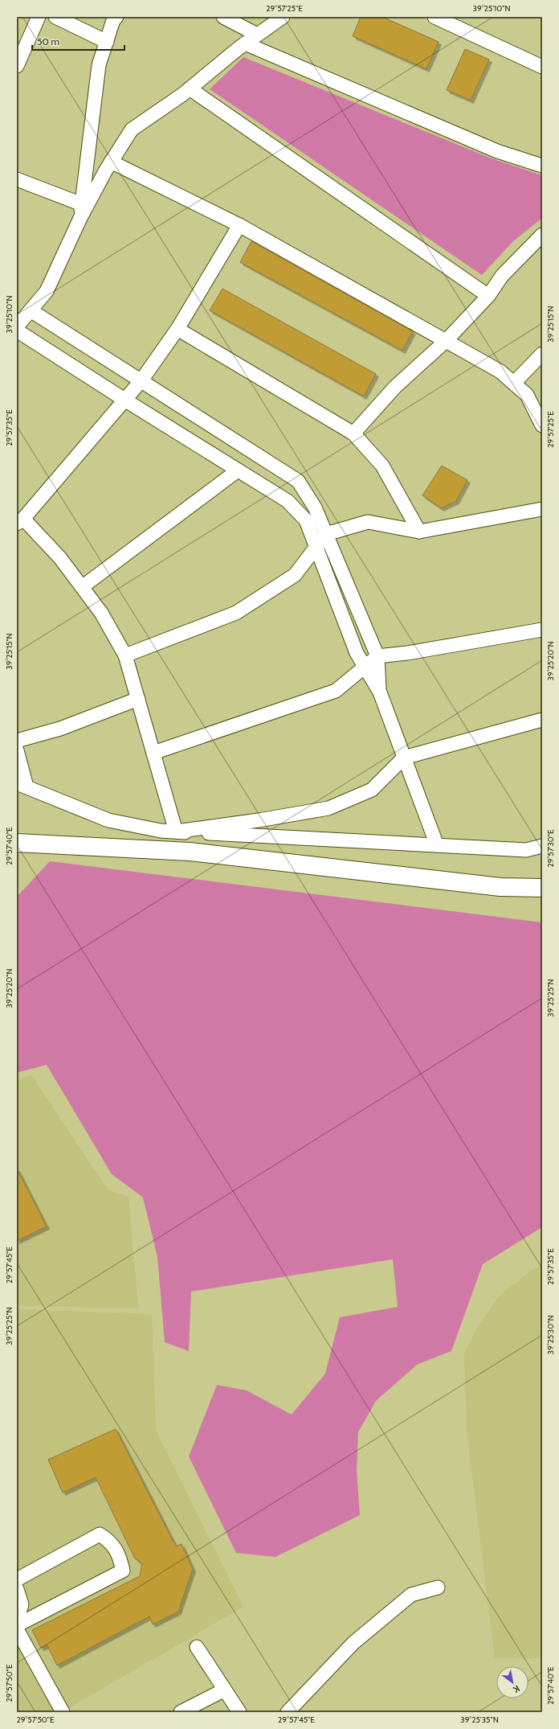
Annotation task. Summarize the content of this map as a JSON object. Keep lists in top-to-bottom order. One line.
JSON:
{"scale_bar":"50 m","north":"bottom right","coordinates":["29°57'25\"E","39°25'10\"N","39°25'15\"N","29°57'35\"E","39°25'20\"N","29°57'40\"E","29°57'30\"E","39°25'25\"N","29°57'45\"E","39°25'30\"N","29°57'50\"E","39°25'35\"N"]}
